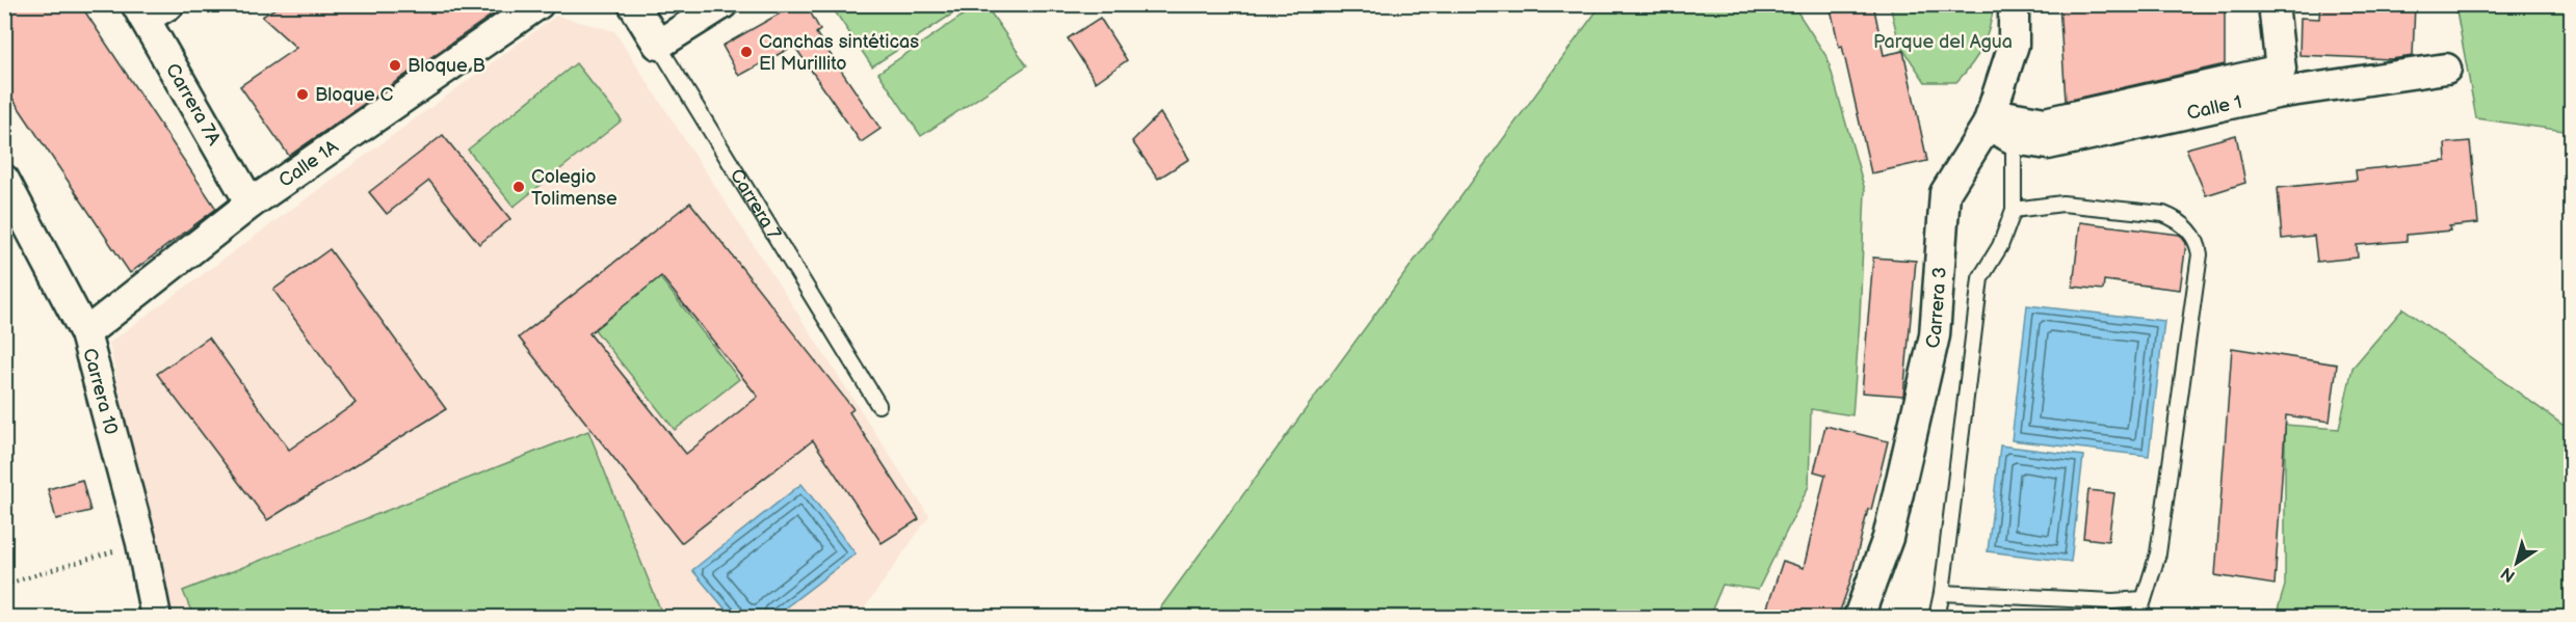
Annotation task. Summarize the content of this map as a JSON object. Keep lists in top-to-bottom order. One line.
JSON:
{"streets":{"street":["Carrera 7A","Calle 1","Calle 1A","Carrera 7","Carrera 3","Carrera 10"]},"crossings":[["Carrera 7A","Calle 1A"],["Calle 1","Carrera 3"],["Calle 1A","Carrera 10"]],"parks":["Parque del Agua"],"places":["Canchas sintéticas El Murillito","Bloque B","Bloque C","Colegio Tolimense"],"north":"bottom left"}
